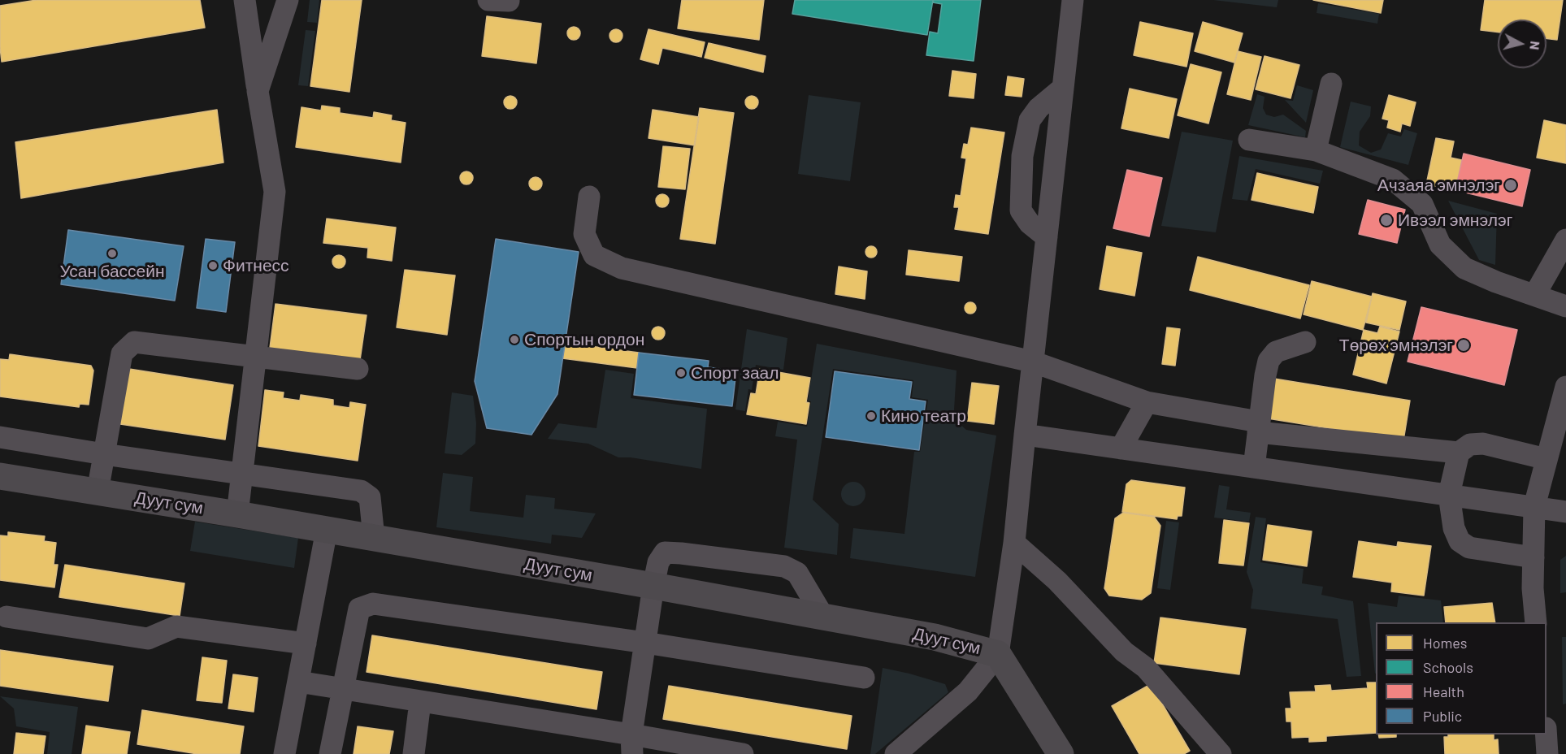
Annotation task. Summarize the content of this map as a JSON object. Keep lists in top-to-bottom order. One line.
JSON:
{"streets":{"main road":["Дуут сум"]},"places":["Ачзаяа эмнэлэг","Ивээл эмнэлэг","Усан бассейн","Фитнесс","Спортын ордон","Төрөх эмнэлэг","Спорт заал","Кино театр"],"legend":["Homes","Schools","Health","Public"],"north":"right"}
